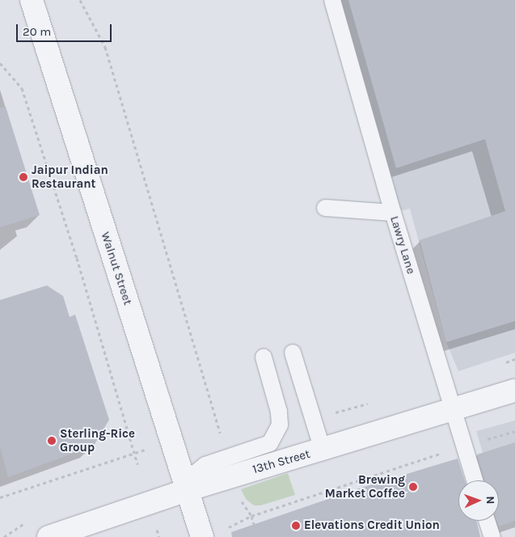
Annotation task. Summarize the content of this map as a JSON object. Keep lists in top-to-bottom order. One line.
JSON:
{"streets":{"street":["Walnut Street","13th Street"],"lane":["Lawry Lane"]},"crossings":[["Lawry Lane","13th Street"],["Walnut Street","13th Street"]],"places":["Jaipur Indian Restaurant","Sterling-Rice Group","Brewing Market Coffee","Elevations Credit Union"],"scale_bar":"20 m","north":"right"}
